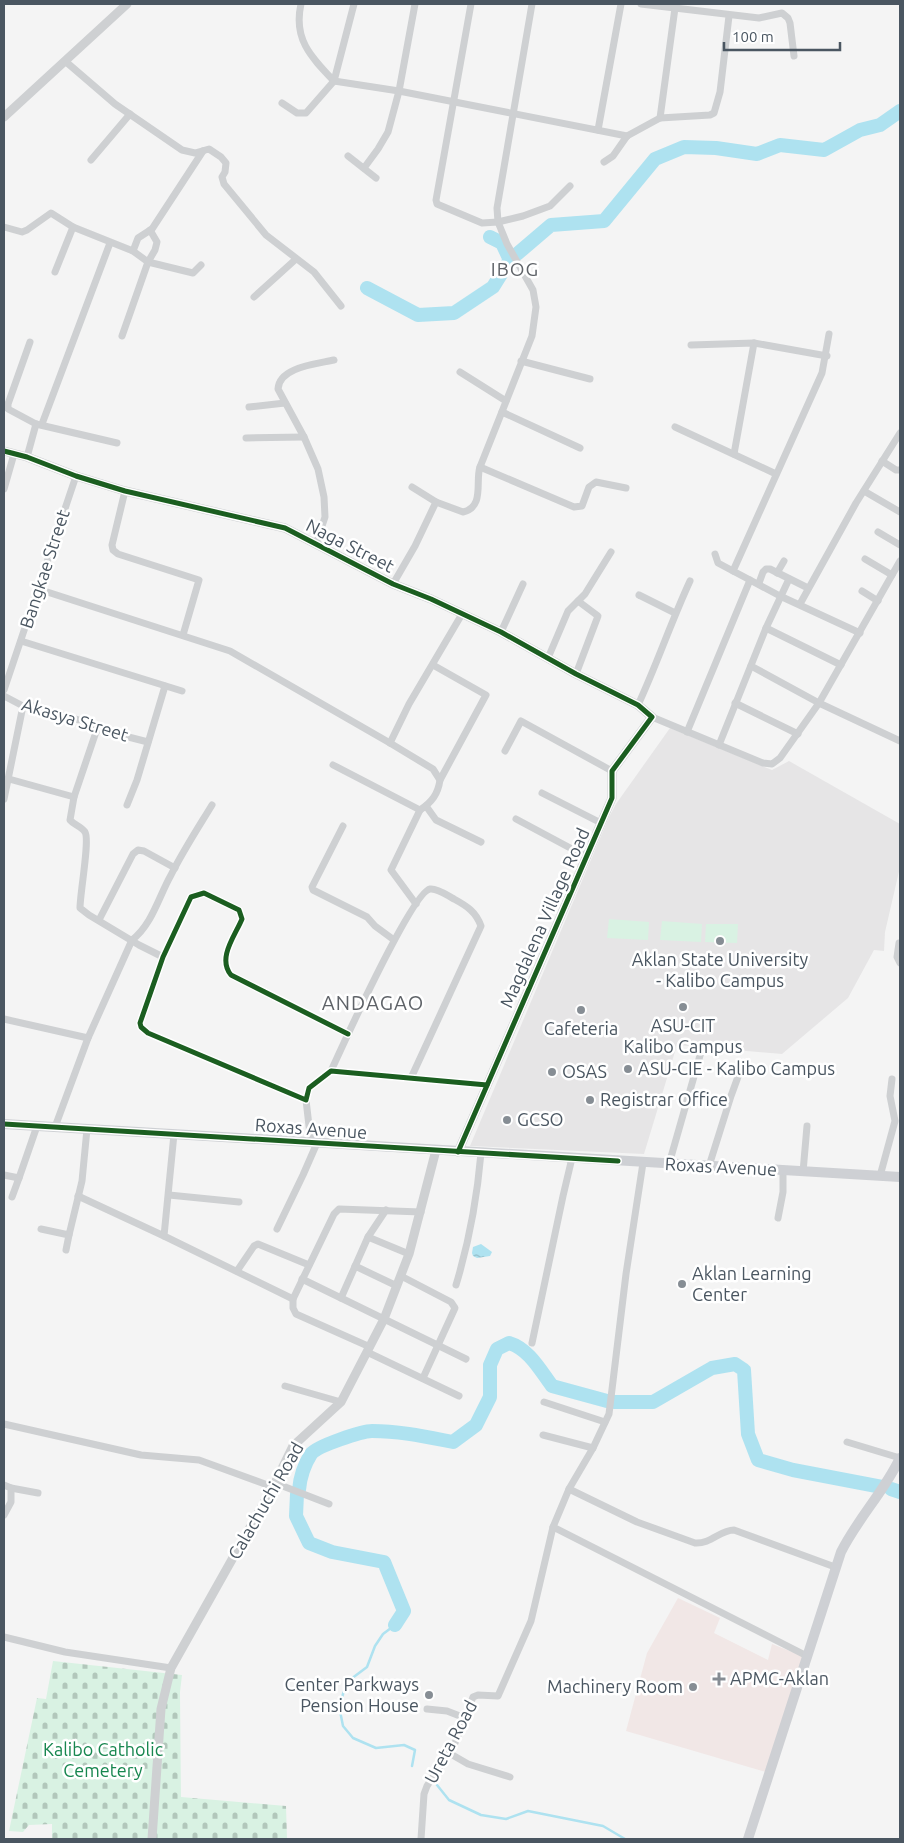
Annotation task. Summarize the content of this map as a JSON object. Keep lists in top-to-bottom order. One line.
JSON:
{"streets":{"main road":["Roxas Avenue"],"street":["Naga Street","Bangkae Street","Akasya Street","Magdalena Village Road","Calachuchi Road","Ureta Road"]},"crossings":[["Naga Street","Bangkae Street"],["Magdalena Village Road","Roxas Avenue"],["Roxas Avenue","Calachuchi Road"]],"districts":["IBOG","ANDAGAO"],"parks":["Kalibo Catholic Cemetery"],"places":{"other":["Aklan State University - Kalibo Campus","ASU-CIT Kalibo Campus","Cafeteria","ASU-CIE - Kalibo Campus","OSAS","Registrar Office","GCSO","Aklan Learning Center","Machinery Room","Center Parkways Pension House"],"health":["APMC-Aklan"]},"scale_bar":"100 m"}
